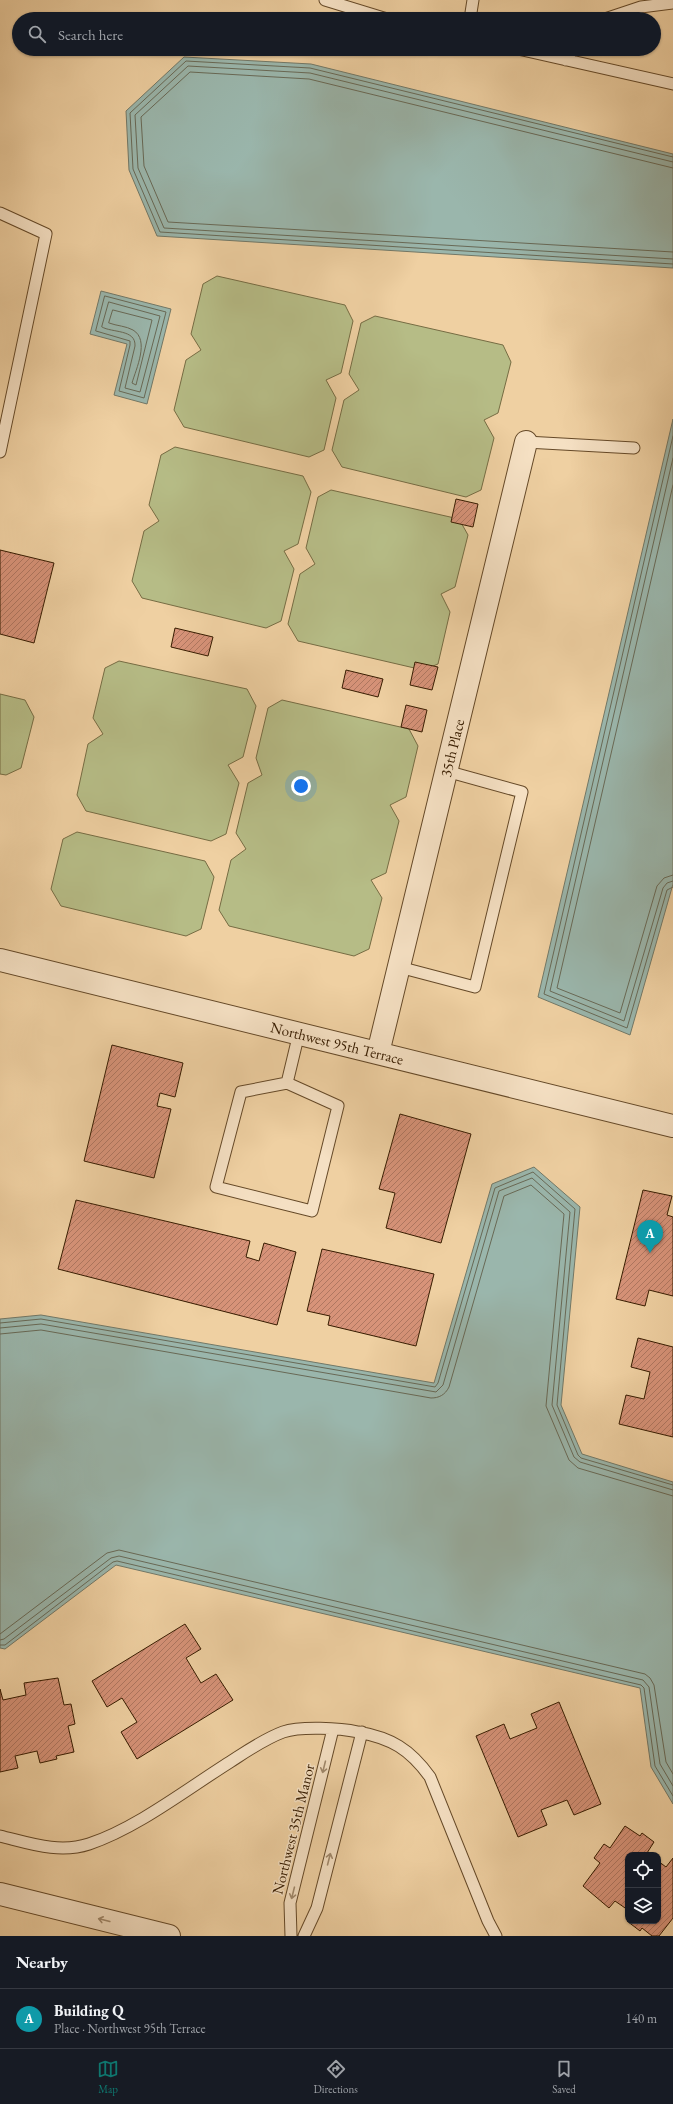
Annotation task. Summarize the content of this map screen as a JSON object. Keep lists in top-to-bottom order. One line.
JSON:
{"streets":{"street":["35th Place","Northwest 95th Terrace"],"lane":["Northwest 35th Manor"]},"crossings":[["35th Place","Northwest 95th Terrace"]],"page":{"search":"Search here","pins":"A","heading":"Nearby","list":[{"mark":"A","name":"Building Q","note":"Place · Northwest 95th Terrace","value":"140 m"}],"nav":["Map","Directions","Saved"]}}
